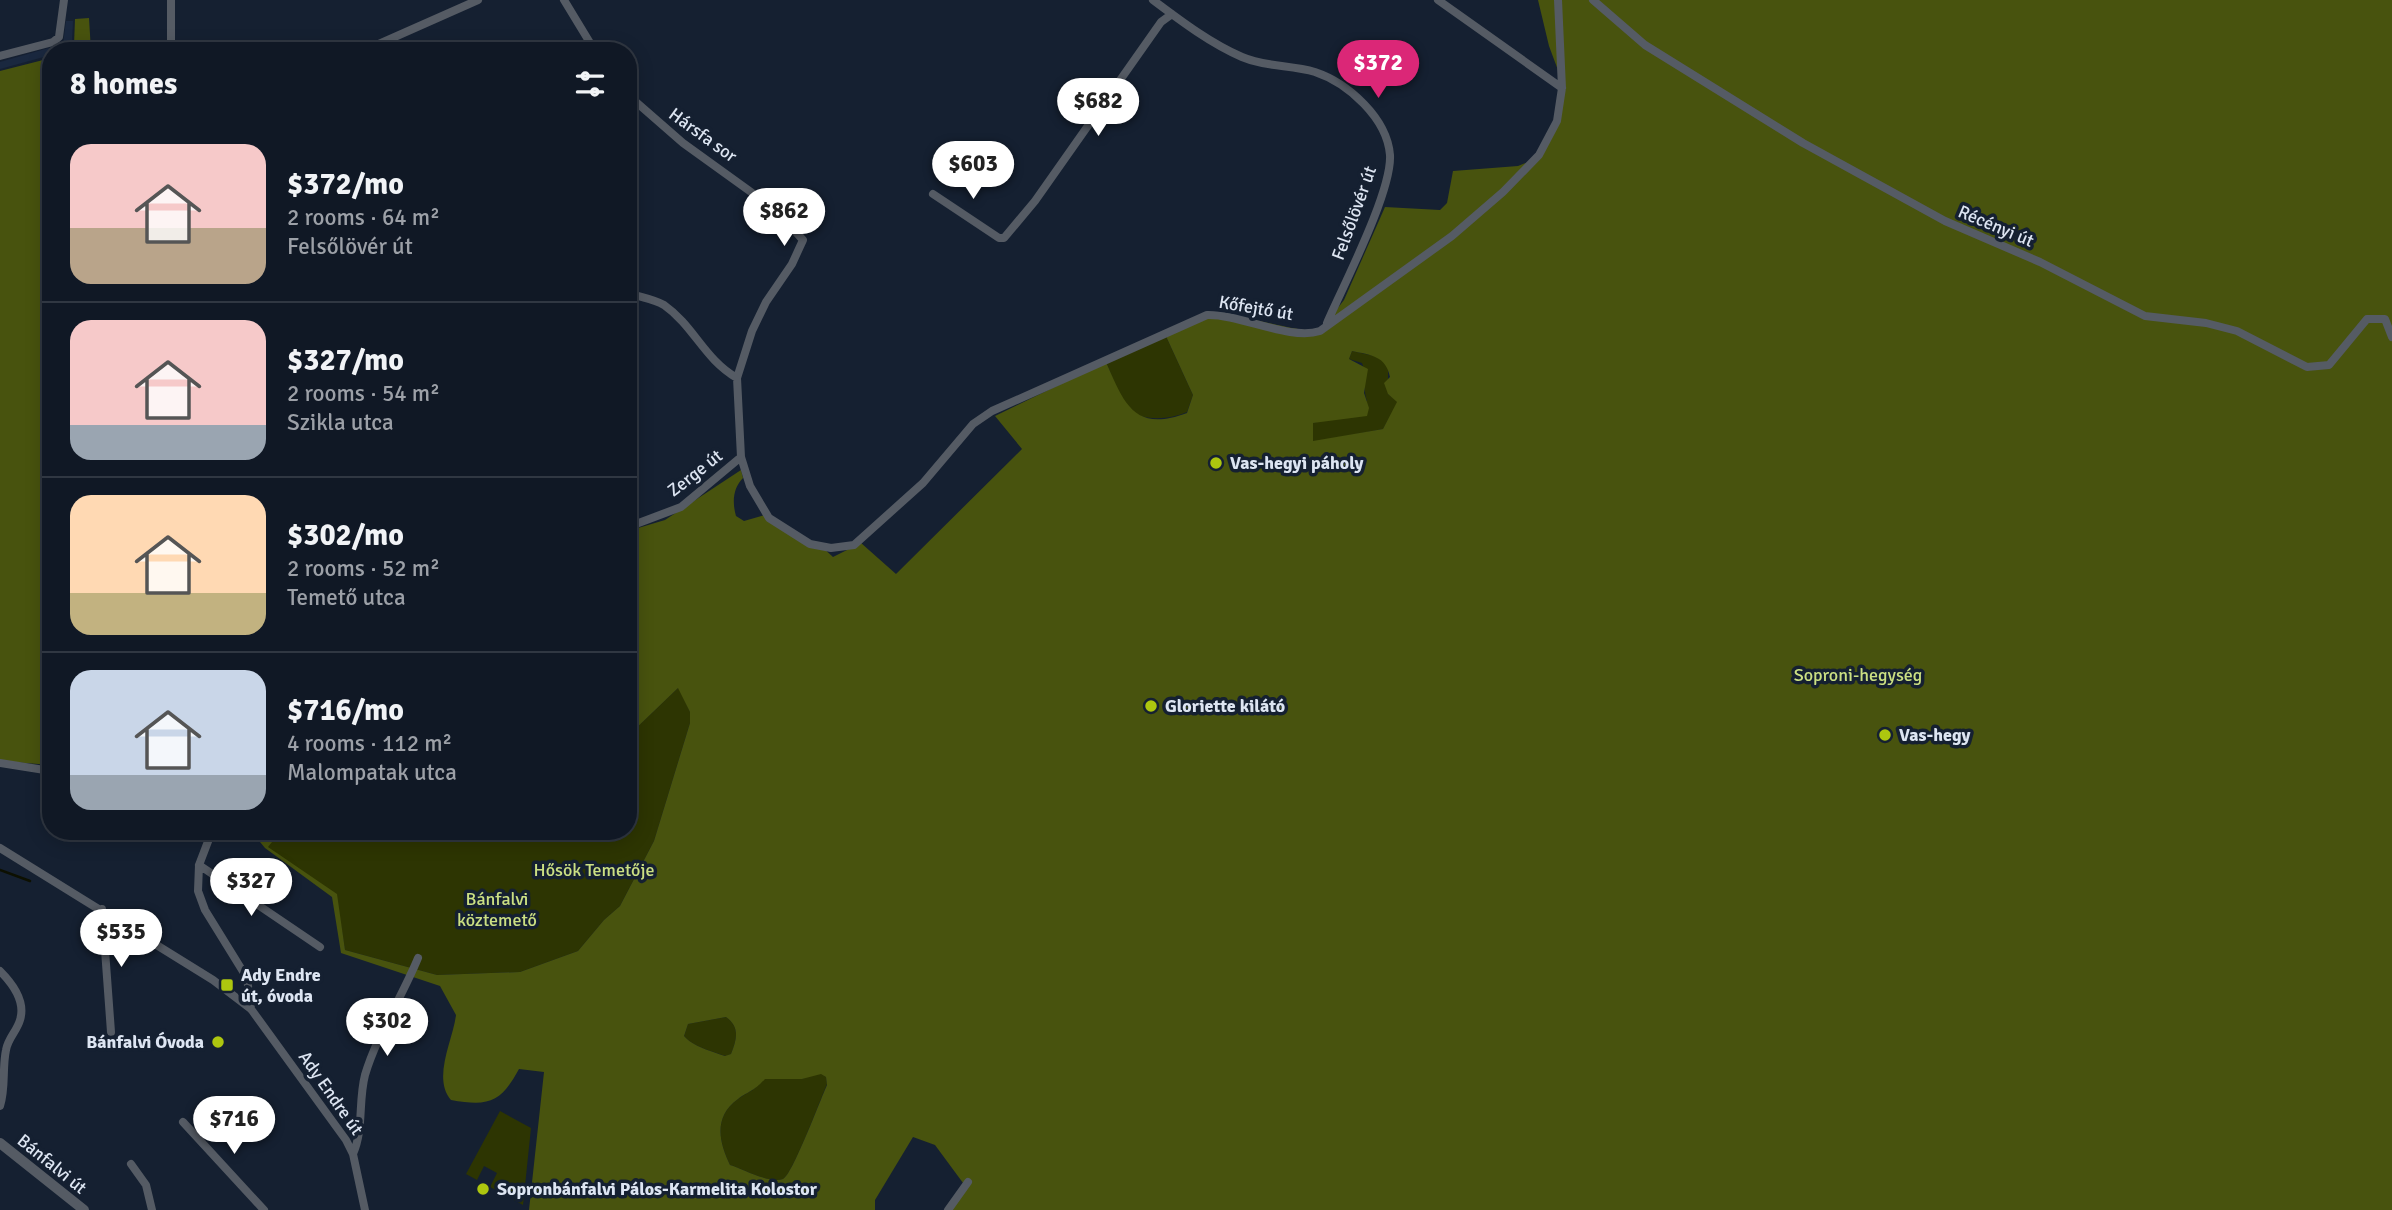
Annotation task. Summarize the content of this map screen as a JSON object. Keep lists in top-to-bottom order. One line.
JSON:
{"streets":{"street":["Hársfa sor","Felsőlövér út","Récényi út","Kőfejtő út","Zerge út","Ady Endre út","Bánfalvi út"]},"crossings":[["Hársfa sor","Kőfejtő út"],["Hársfa sor","Zerge út"],["Felsőlövér út","Kőfejtő út"]],"parks":["Soproni-hegység","Hősök Temetője","Bánfalvi köztemető"],"places":{"other":["Vas-hegyi páholy","Gloriette kilátó","Vas-hegy","Bánfalvi Óvoda","Sopronbánfalvi Pálos-Karmelita Kolostor"],"transit":["Ady Endre út, óvoda"]},"page":{"price":["$372","$682","$603","$862","$327","$535","$302","$716"],"heading":"8 homes","list":[{"name":"$372/mo","note":"2 rooms · 64 m² · Felsőlövér út"},{"name":"$327/mo","note":"2 rooms · 54 m² · Szikla utca"},{"name":"$302/mo","note":"2 rooms · 52 m² · Temető utca"},{"name":"$716/mo","note":"4 rooms · 112 m² · Malompatak utca"}]}}
